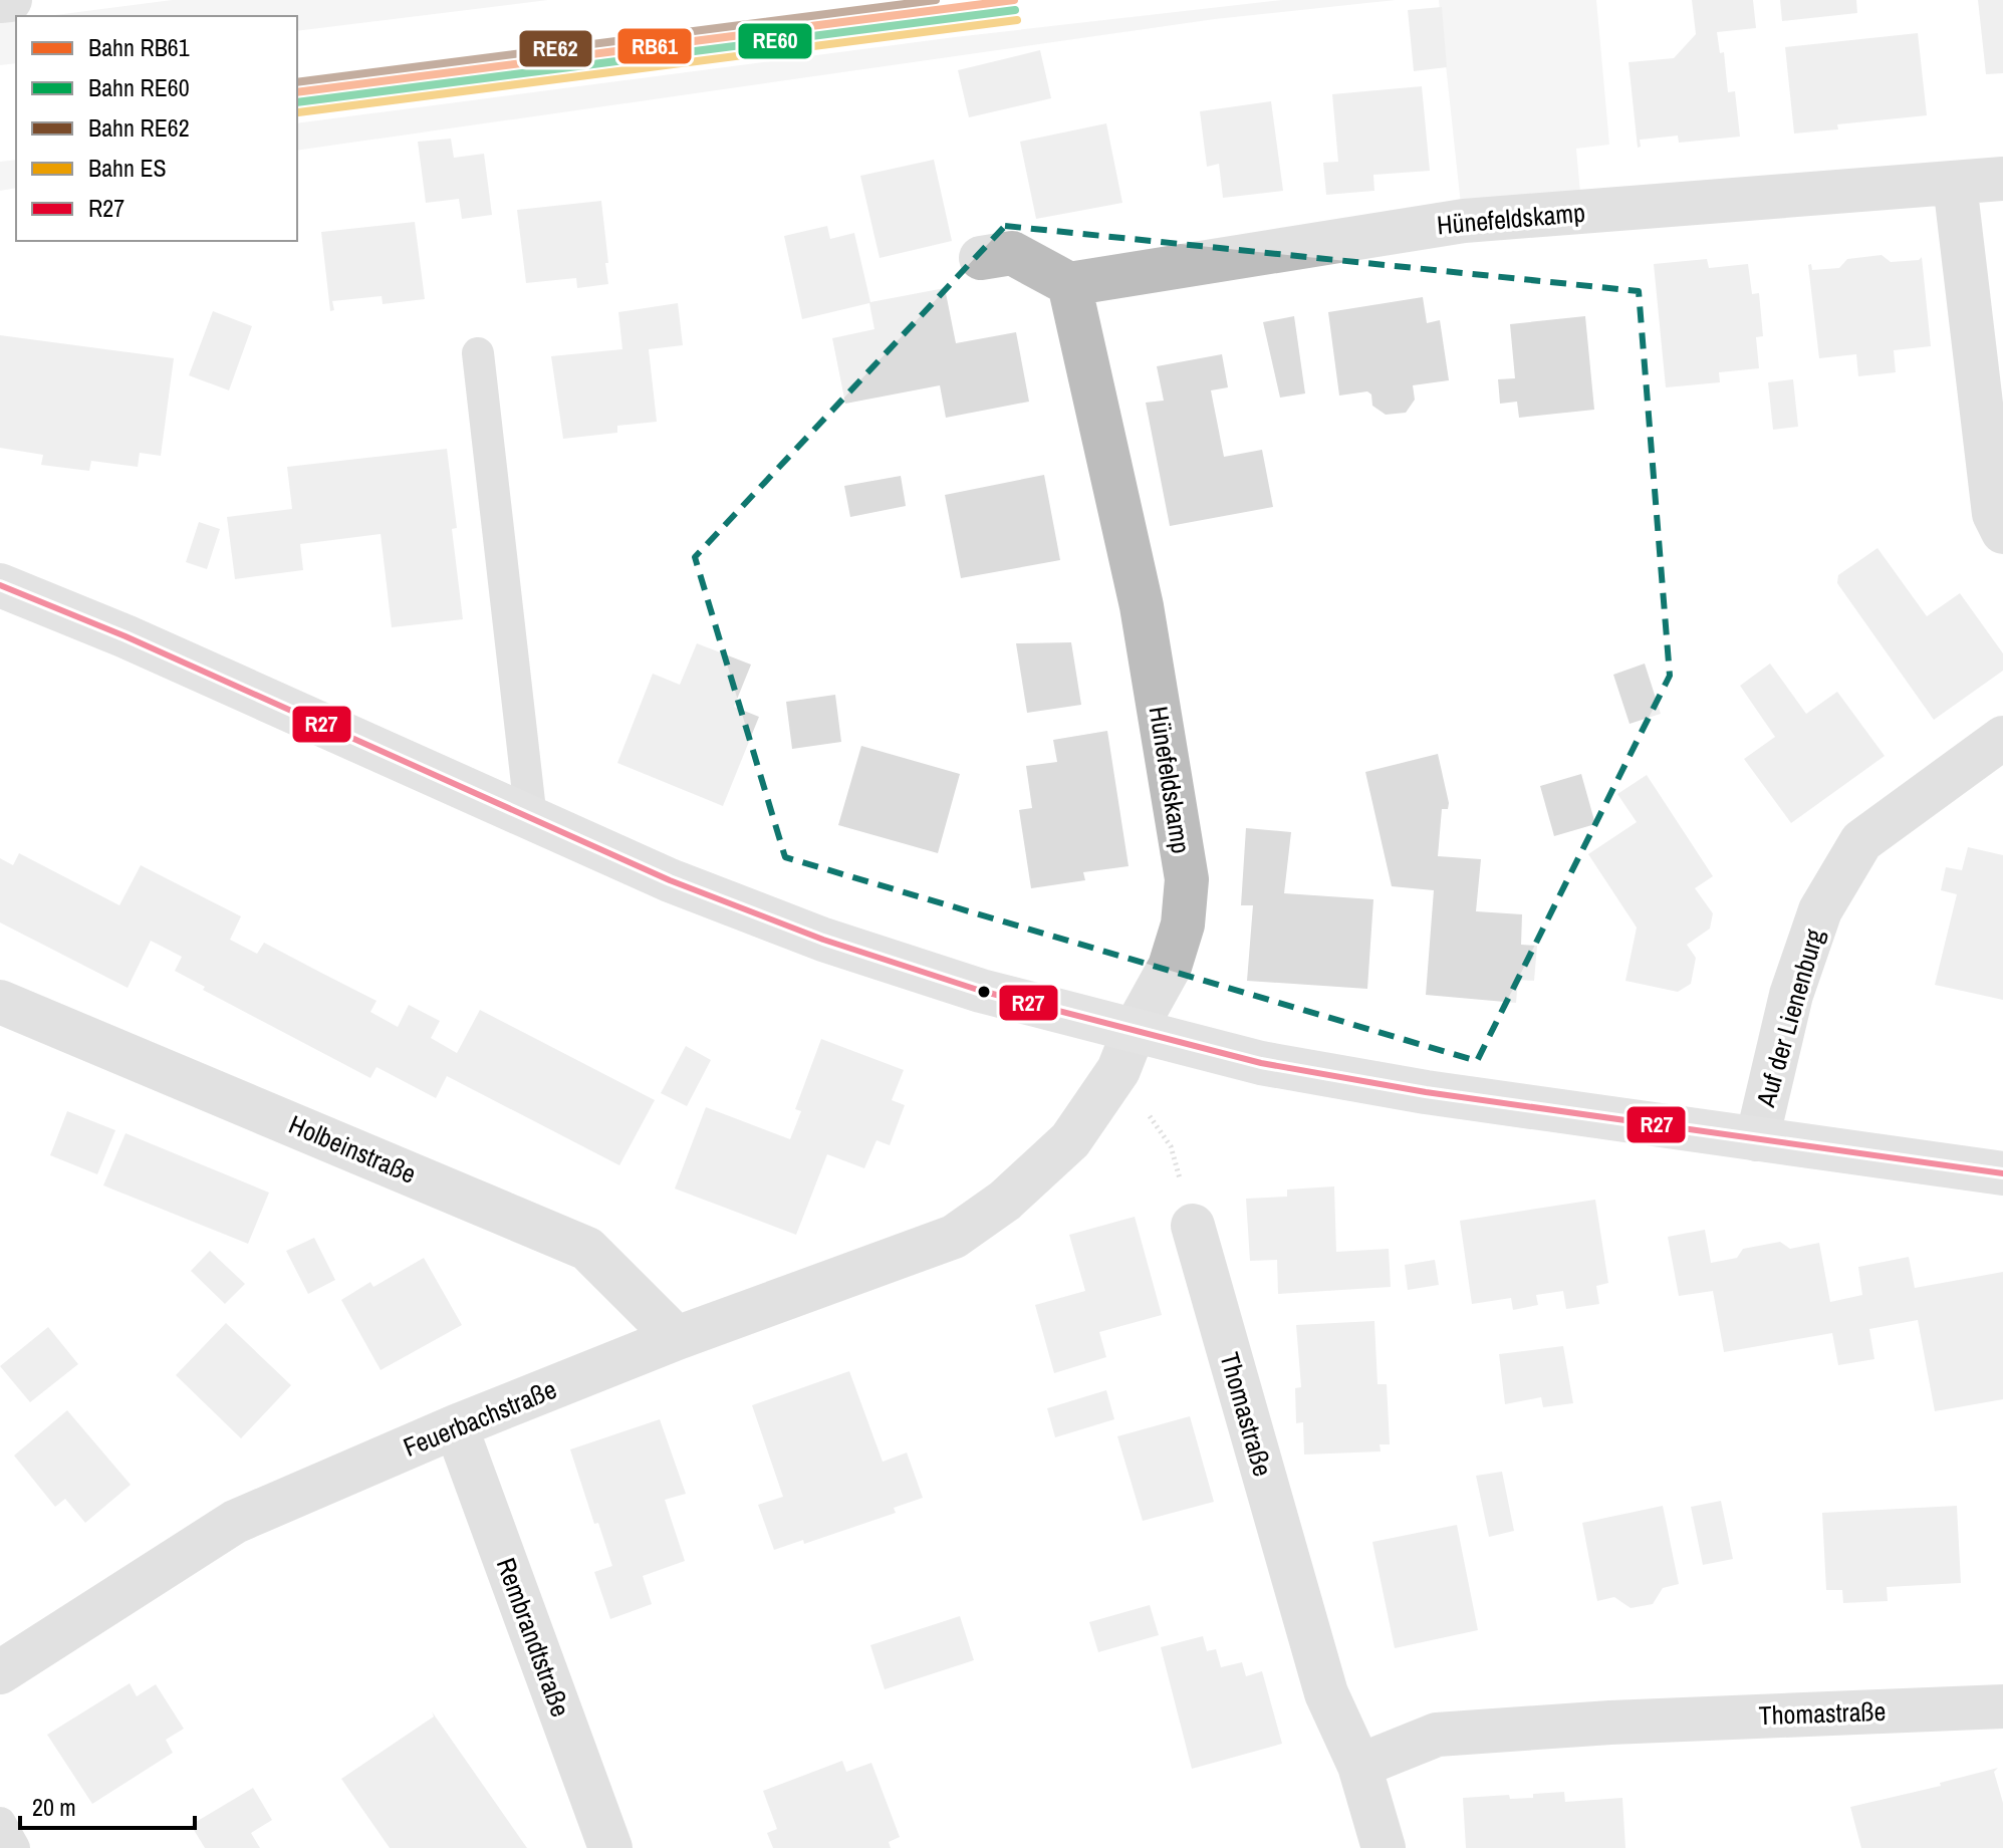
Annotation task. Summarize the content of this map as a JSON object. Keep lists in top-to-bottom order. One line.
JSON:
{"streets":{"street":["Hünefeldskamp","Auf der Lienenburg","Holbeinstraße","Thomastraße","Feuerbachstraße","Rembrandtstraße"]},"crossings":[["Hünefeldskamp","Feuerbachstraße"],["Holbeinstraße","Feuerbachstraße"],["Feuerbachstraße","Rembrandtstraße"]],"lines":["rail line RB61","rail line RE62","rail line RE60","rail line ES","transit line R27"],"legend":["Bahn RB61","Bahn RE60","Bahn RE62","Bahn ES","R27"],"scale_bar":"20 m"}
